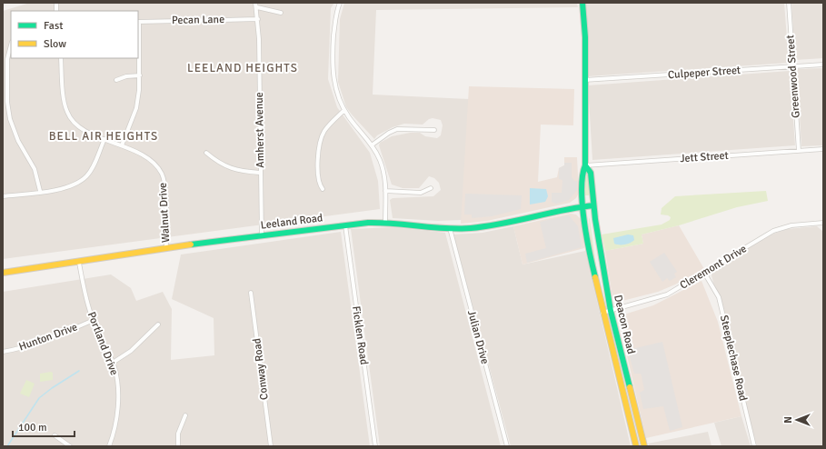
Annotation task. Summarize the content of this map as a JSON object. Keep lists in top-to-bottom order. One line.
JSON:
{"streets":{"main road":["Leeland Road","Deacon Road"],"street":["Pecan Lane","Culpeper Street","Greenwood Street","Amherst Avenue","Jett Street","Walnut Drive","Cleremont Drive","Ficklen Road","Hunton Drive","Julian Drive","Portland Drive","Steeplechase Road","Conway Road"]},"crossings":[["Pecan Lane","Amherst Avenue"],["Culpeper Street","Greenwood Street"],["Culpeper Street","Deacon Road"],["Greenwood Street","Jett Street"],["Amherst Avenue","Leeland Road"],["Jett Street","Deacon Road"],["Walnut Drive","Leeland Road"],["Leeland Road","Deacon Road"],["Leeland Road","Ficklen Road"],["Leeland Road","Julian Drive"],["Leeland Road","Portland Drive"],["Cleremont Drive","Deacon Road"],["Cleremont Drive","Steeplechase Road"],["Hunton Drive","Portland Drive"]],"districts":["LEELAND HEIGHTS","BELL AIR HEIGHTS"],"legend":["Fast","Slow"],"scale_bar":"100 m","north":"left"}
